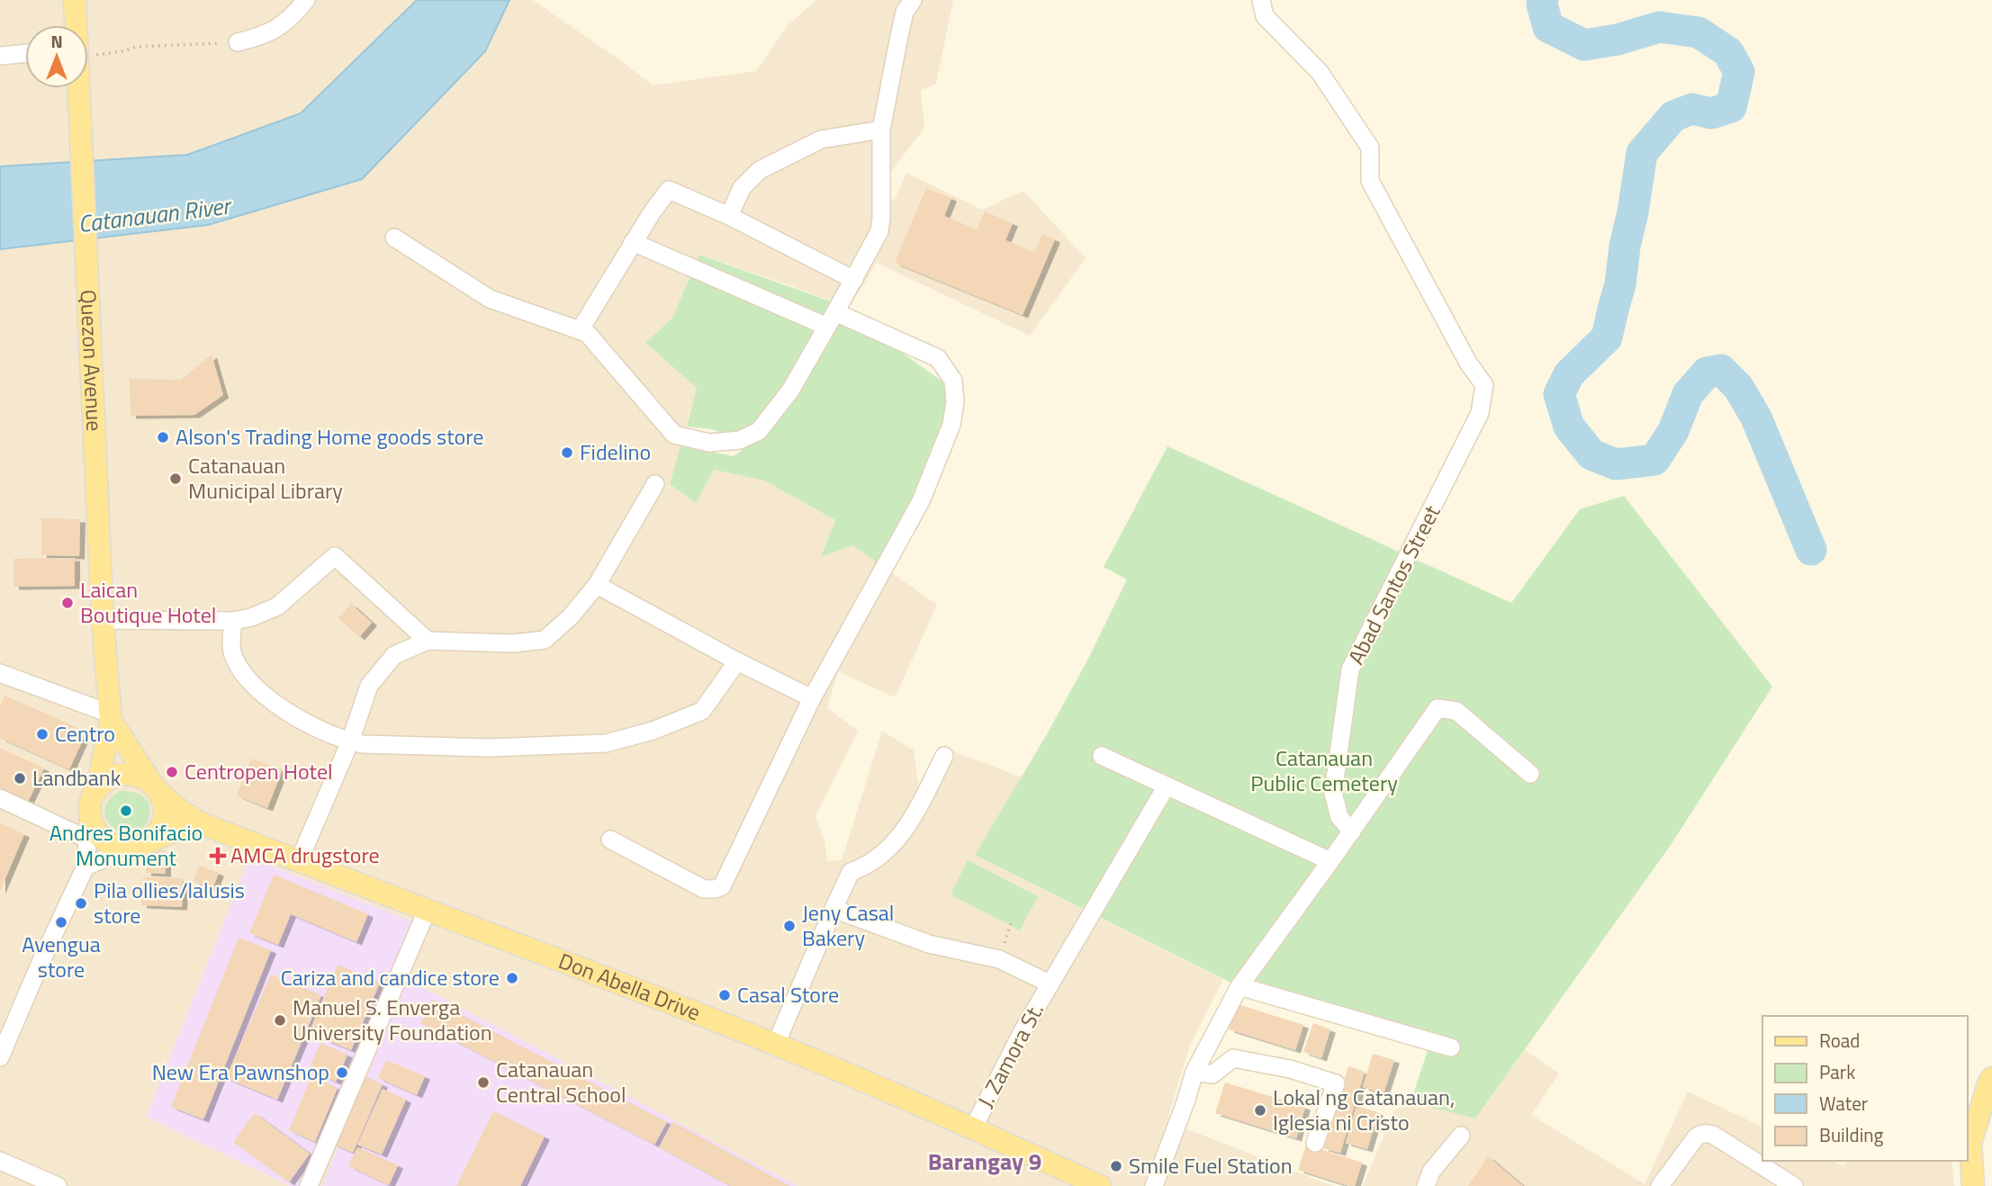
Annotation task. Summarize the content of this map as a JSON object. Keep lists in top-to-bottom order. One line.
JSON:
{"streets":{"main road":["Quezon Avenue","Don Abella Drive"],"street":["Abad Santos Street","J. Zamora St."]},"crossings":[["Quezon Avenue","Don Abella Drive"],["Don Abella Drive","J. Zamora St."]],"districts":["Barangay 9"],"water":["Catanauan River"],"parks":["Catanauan Public Cemetery"],"places":{"other":["Alson's Trading Home goods store","Fidelino","Catanauan Municipal Library","Laican Boutique Hotel","Centro","Centropen Hotel","Landbank","Andres Bonifacio Monument","Pila ollies/lalusis store","Avengua store","Jeny Casal Bakery","Cariza and candice store","Casal Store","Manuel S. Enverga University Foundation","New Era Pawnshop","Catanauan Central School","Lokal ng Catanauan, Iglesia ni Cristo","Smile Fuel Station"],"health":["AMCA drugstore"]},"legend":["Road","Park","Water","Building"],"north":"top"}
